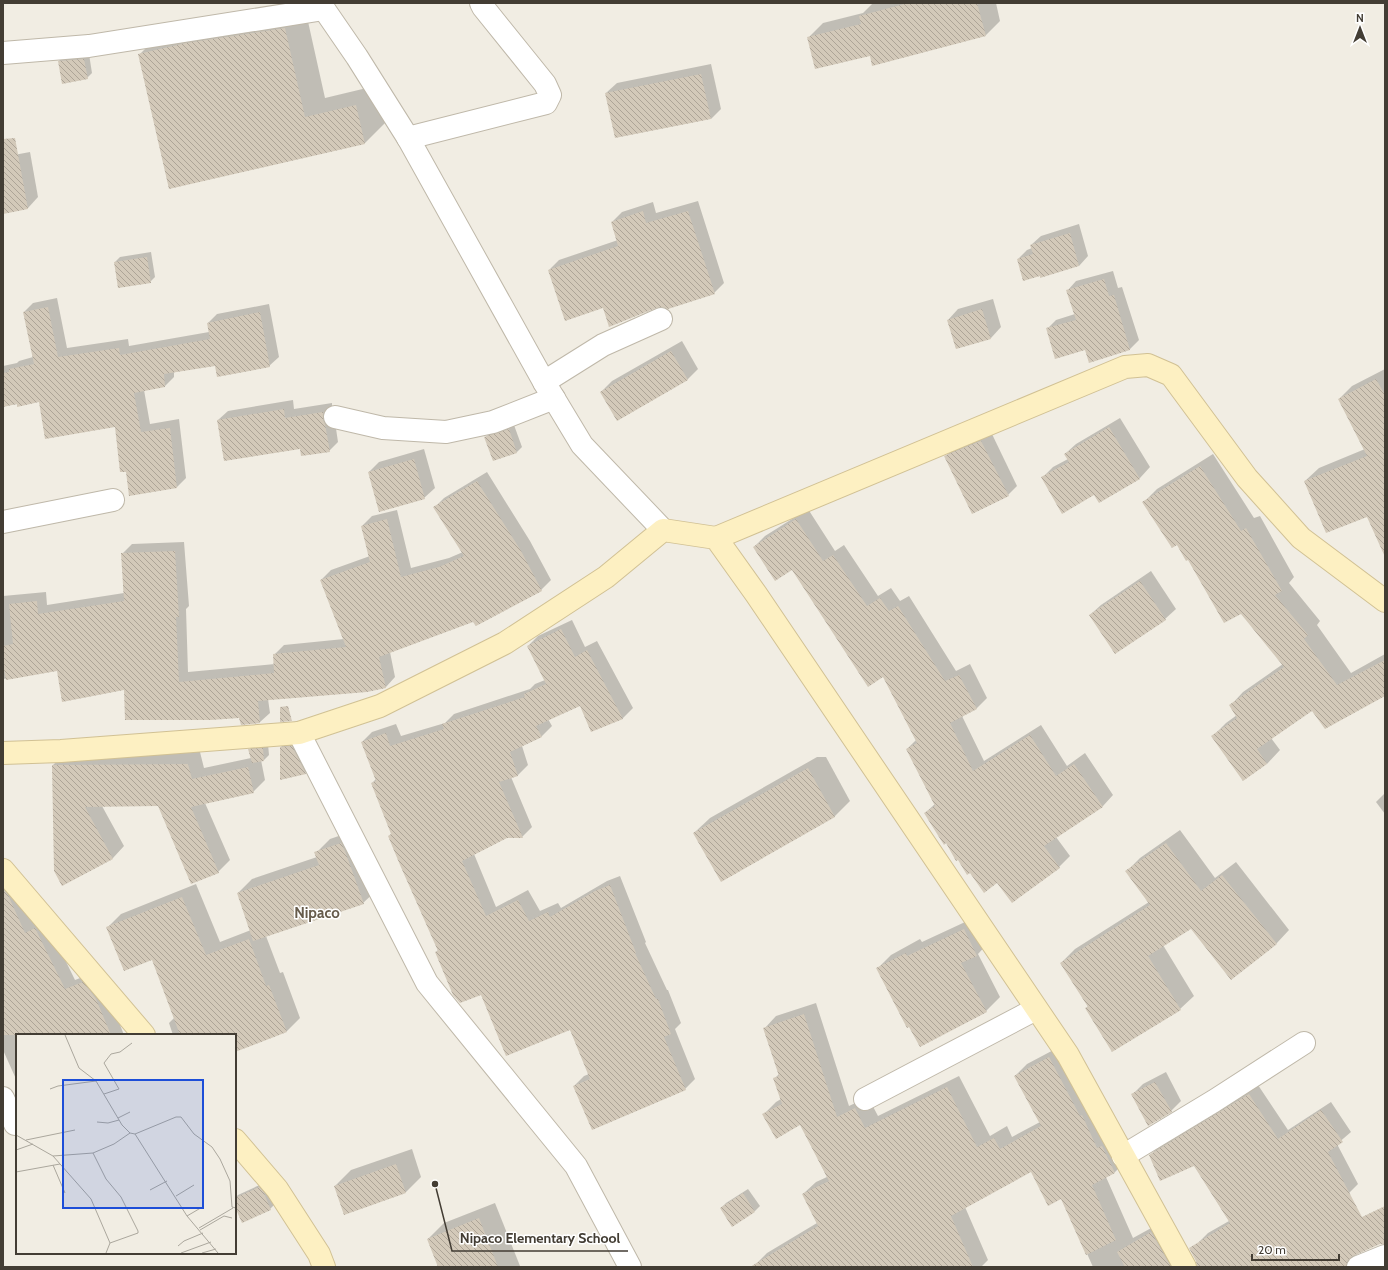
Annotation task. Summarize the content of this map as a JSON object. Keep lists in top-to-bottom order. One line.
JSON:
{"districts":["Nipaco"],"places":["Nipaco Elementary School"],"scale_bar":"20 m","north":"top"}
